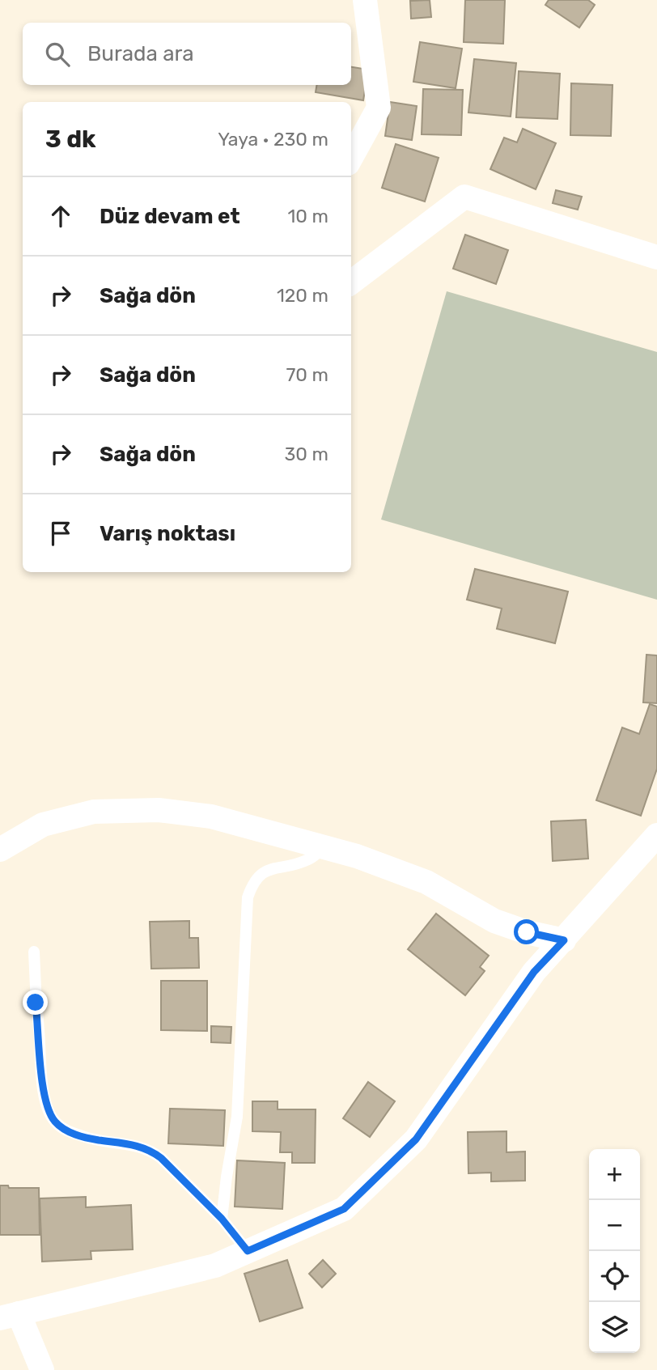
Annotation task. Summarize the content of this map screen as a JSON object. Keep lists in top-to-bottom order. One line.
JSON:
{"page":{"search":"Burada ara","heading":["3 dk","Yaya · 230 m"],"list":[["Düz devam et","10 m"],["Sağa dön","120 m"],["Sağa dön","70 m"],["Sağa dön","30 m"],"Varış noktası"],"map_buttons":["+","−"]}}
